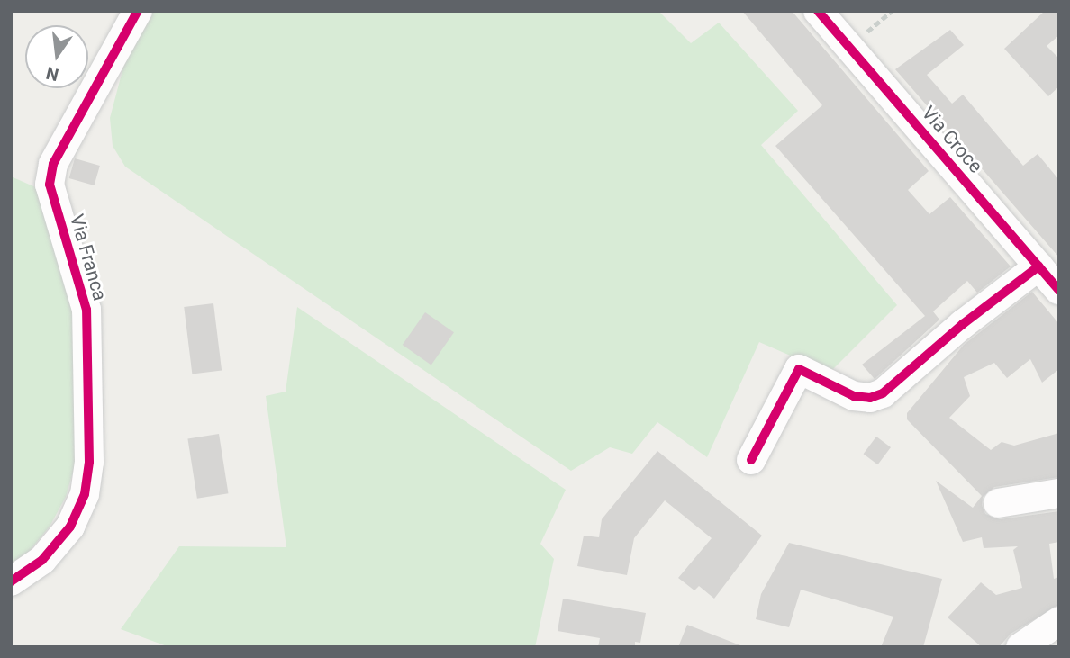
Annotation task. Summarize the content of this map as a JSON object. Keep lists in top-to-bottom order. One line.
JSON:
{"streets":{"street":["Via Croce","Via Franca"]},"north":"bottom"}
